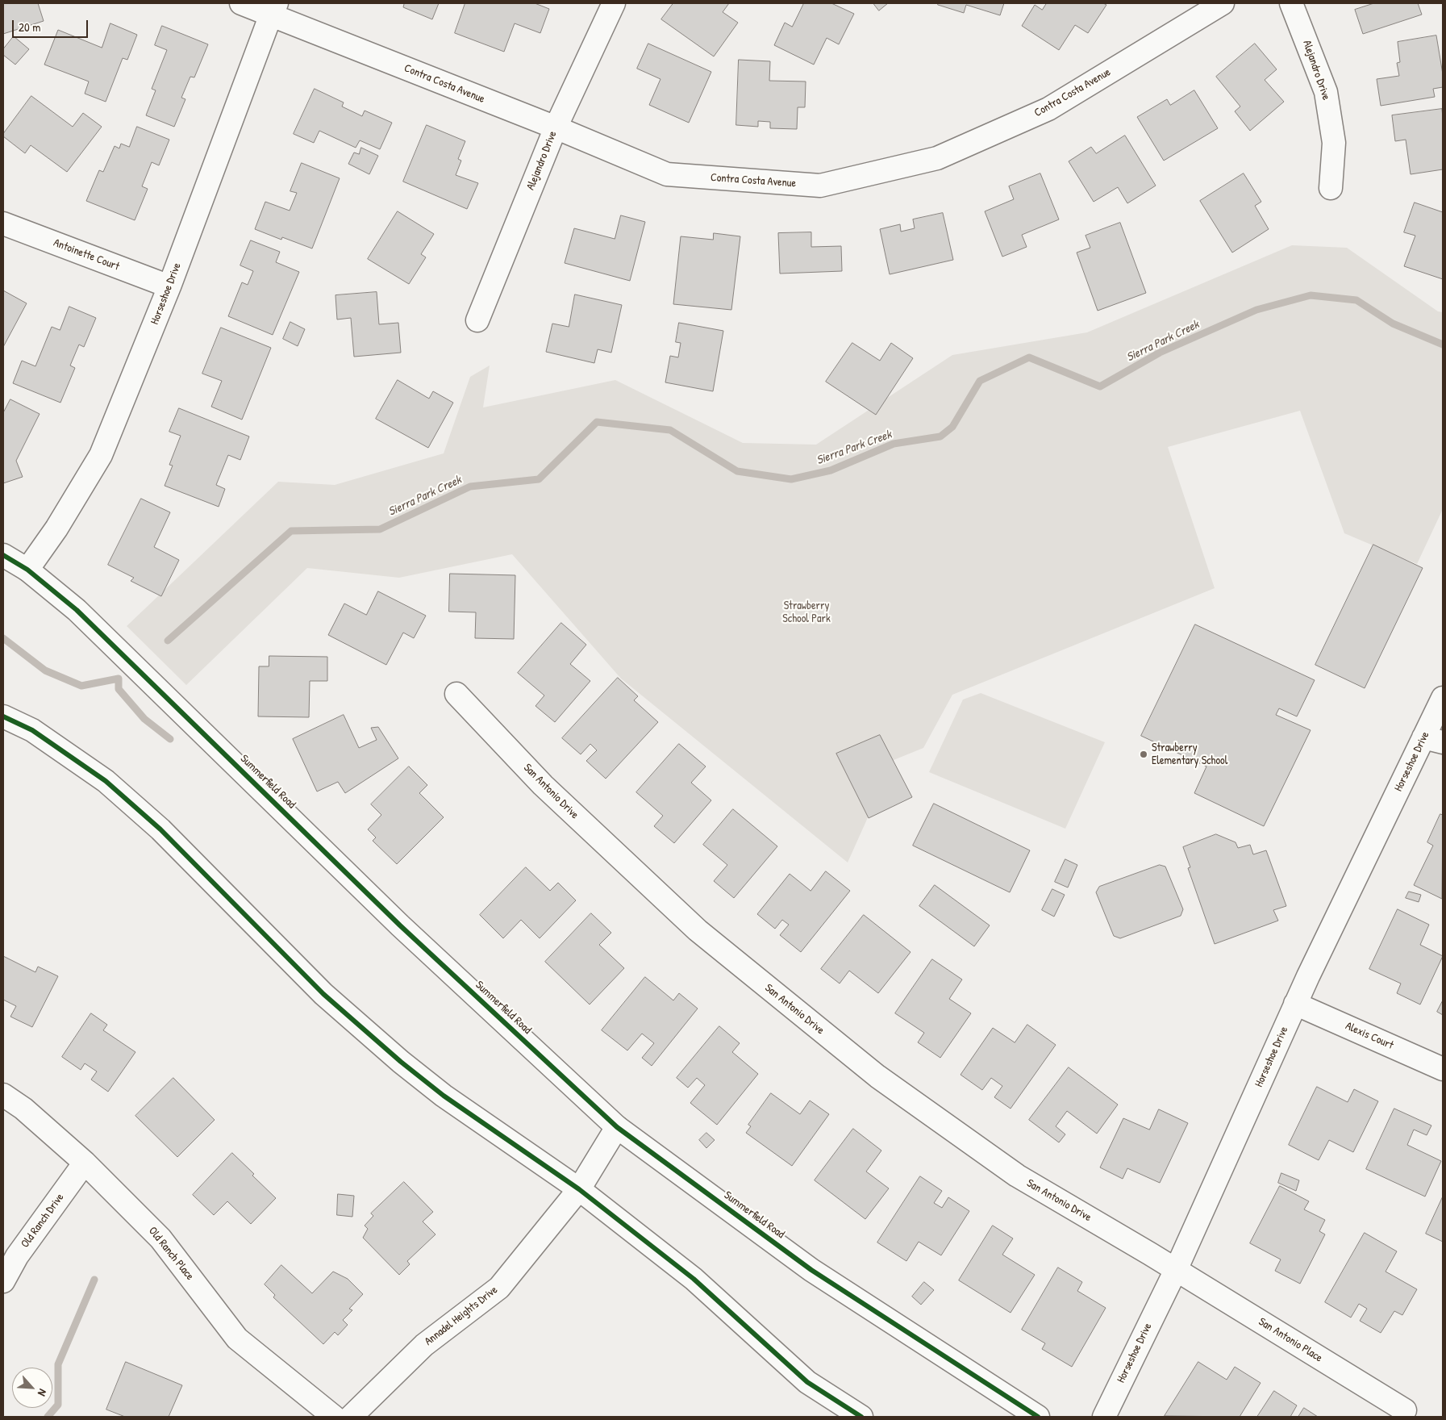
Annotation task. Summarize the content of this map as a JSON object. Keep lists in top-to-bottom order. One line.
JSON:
{"streets":{"street":["Alejandro Drive","Contra Costa Avenue","Antoinette Court","Horseshoe Drive","Summerfield Road","San Antonio Drive","Alexis Court","Old Ranch Drive","Old Ranch Place","Annadel Heights Drive","San Antonio Place"]},"crossings":[["Alejandro Drive","Contra Costa Avenue"],["Contra Costa Avenue","Horseshoe Drive"],["Antoinette Court","Horseshoe Drive"],["Horseshoe Drive","Summerfield Road"],["Horseshoe Drive","San Antonio Drive"],["Horseshoe Drive","Alexis Court"],["Horseshoe Drive","San Antonio Place"],["Summerfield Road","Annadel Heights Drive"],["San Antonio Drive","San Antonio Place"],["Old Ranch Drive","Old Ranch Place"]],"water":["Sierra Park Creek"],"parks":["Strawberry School Park"],"places":["Strawberry Elementary School"],"scale_bar":"20 m","north":"bottom right"}
